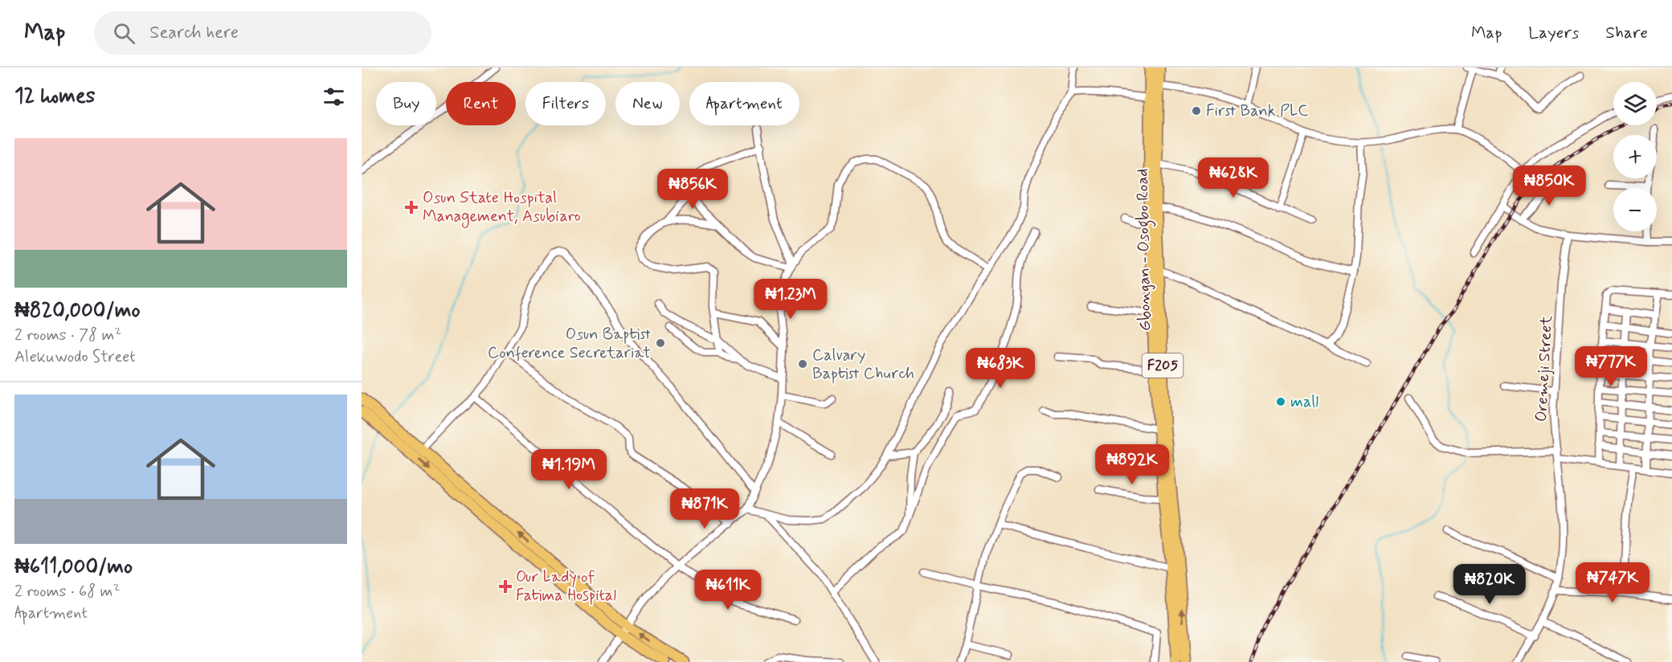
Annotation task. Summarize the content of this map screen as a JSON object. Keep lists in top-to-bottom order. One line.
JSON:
{"streets":{"main road":["Gbongan - Osogbo Road","F205"],"street":["Oremeji Street"]},"places":{"other":["First Bank PLC","Osun Baptist Conference Secretariat","Calvary Baptist Church","mall"],"health":["Osun State Hospital Management, Asubiaro","Our Lady of Fatima Hospital"]},"page":{"header":"Map","search":"Search here","nav":["Map","Layers","Share"],"heading":"12 homes","map_buttons":["+","−"],"chip":["Buy","Rent","Filters","New","Apartment"],"list":[{"name":"₦820,000/mo","note":"2 rooms · 78 m² · Alekuwodo Street"},{"name":"₦611,000/mo","note":"2 rooms · 68 m² · Apartment"}],"price":["₦628K","₦850K","₦856K","₦1.23M","₦777K","₦683K","₦892K","₦1.19M","₦871K","₦747K","₦820K","₦611K"]}}
